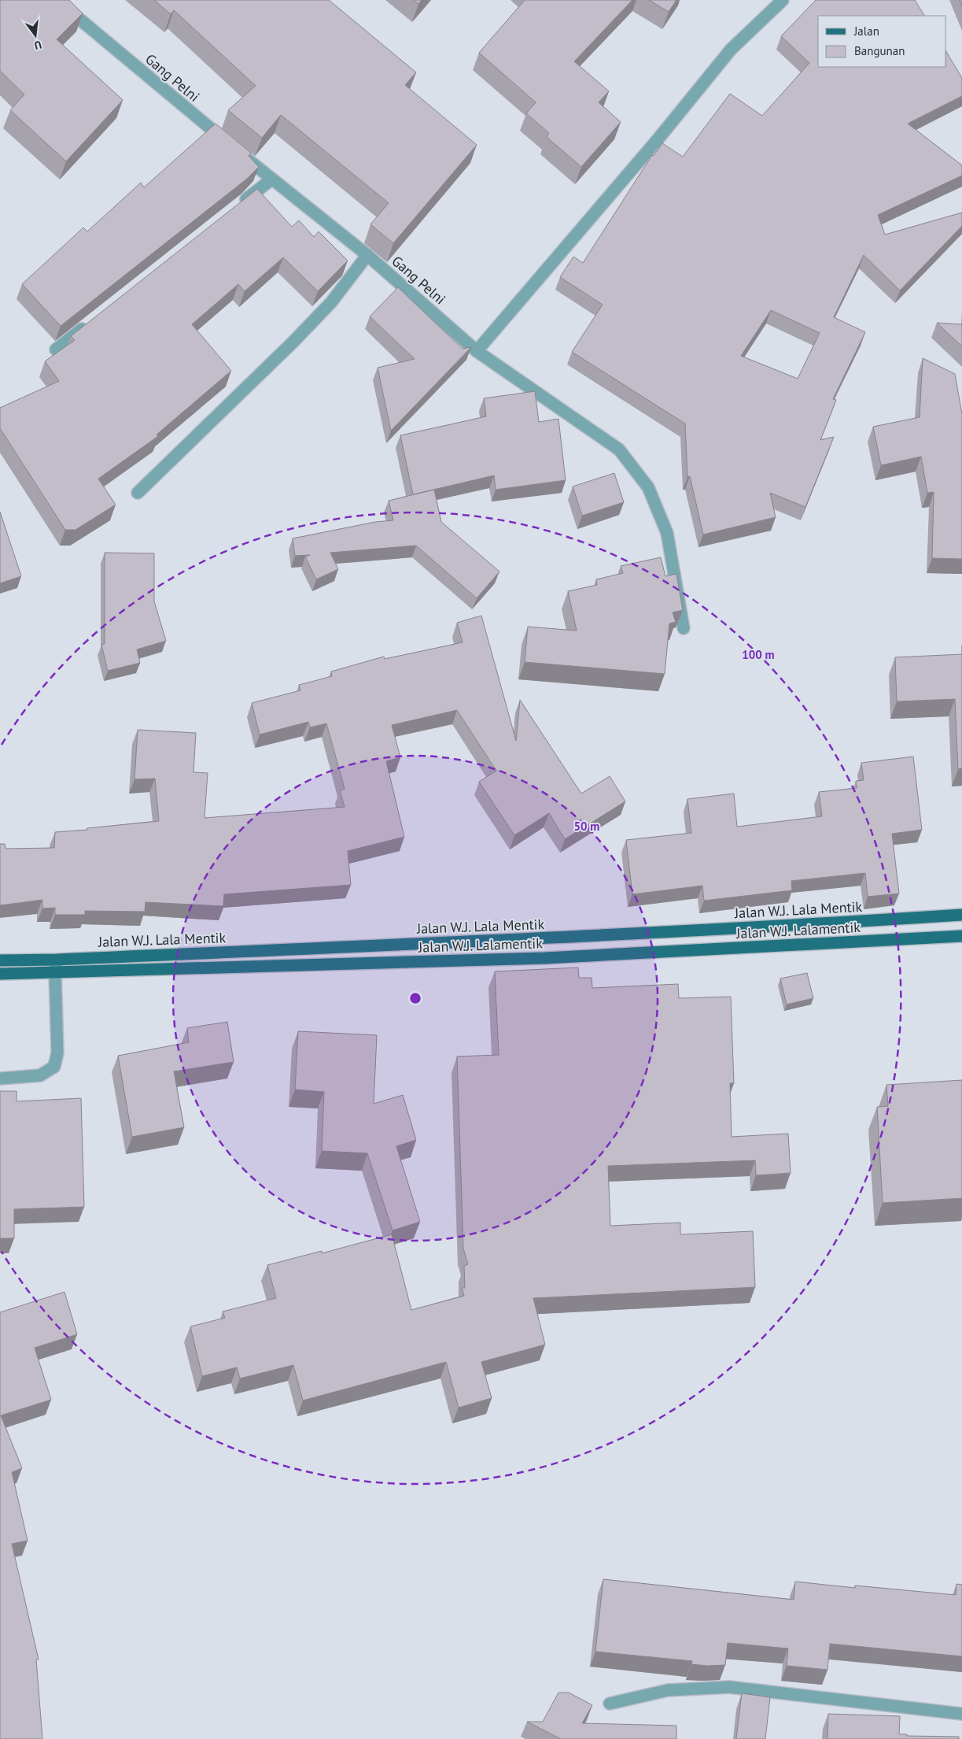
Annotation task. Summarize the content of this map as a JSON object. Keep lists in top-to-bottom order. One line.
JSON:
{"streets":{"main road":["Jalan W.J. Lala Mentik","Jalan W.J. Lalamentik"],"street":["Gang Pelni"]},"legend":["Jalan","Bangunan"],"north":"bottom","rings":["100 m","50 m"]}
